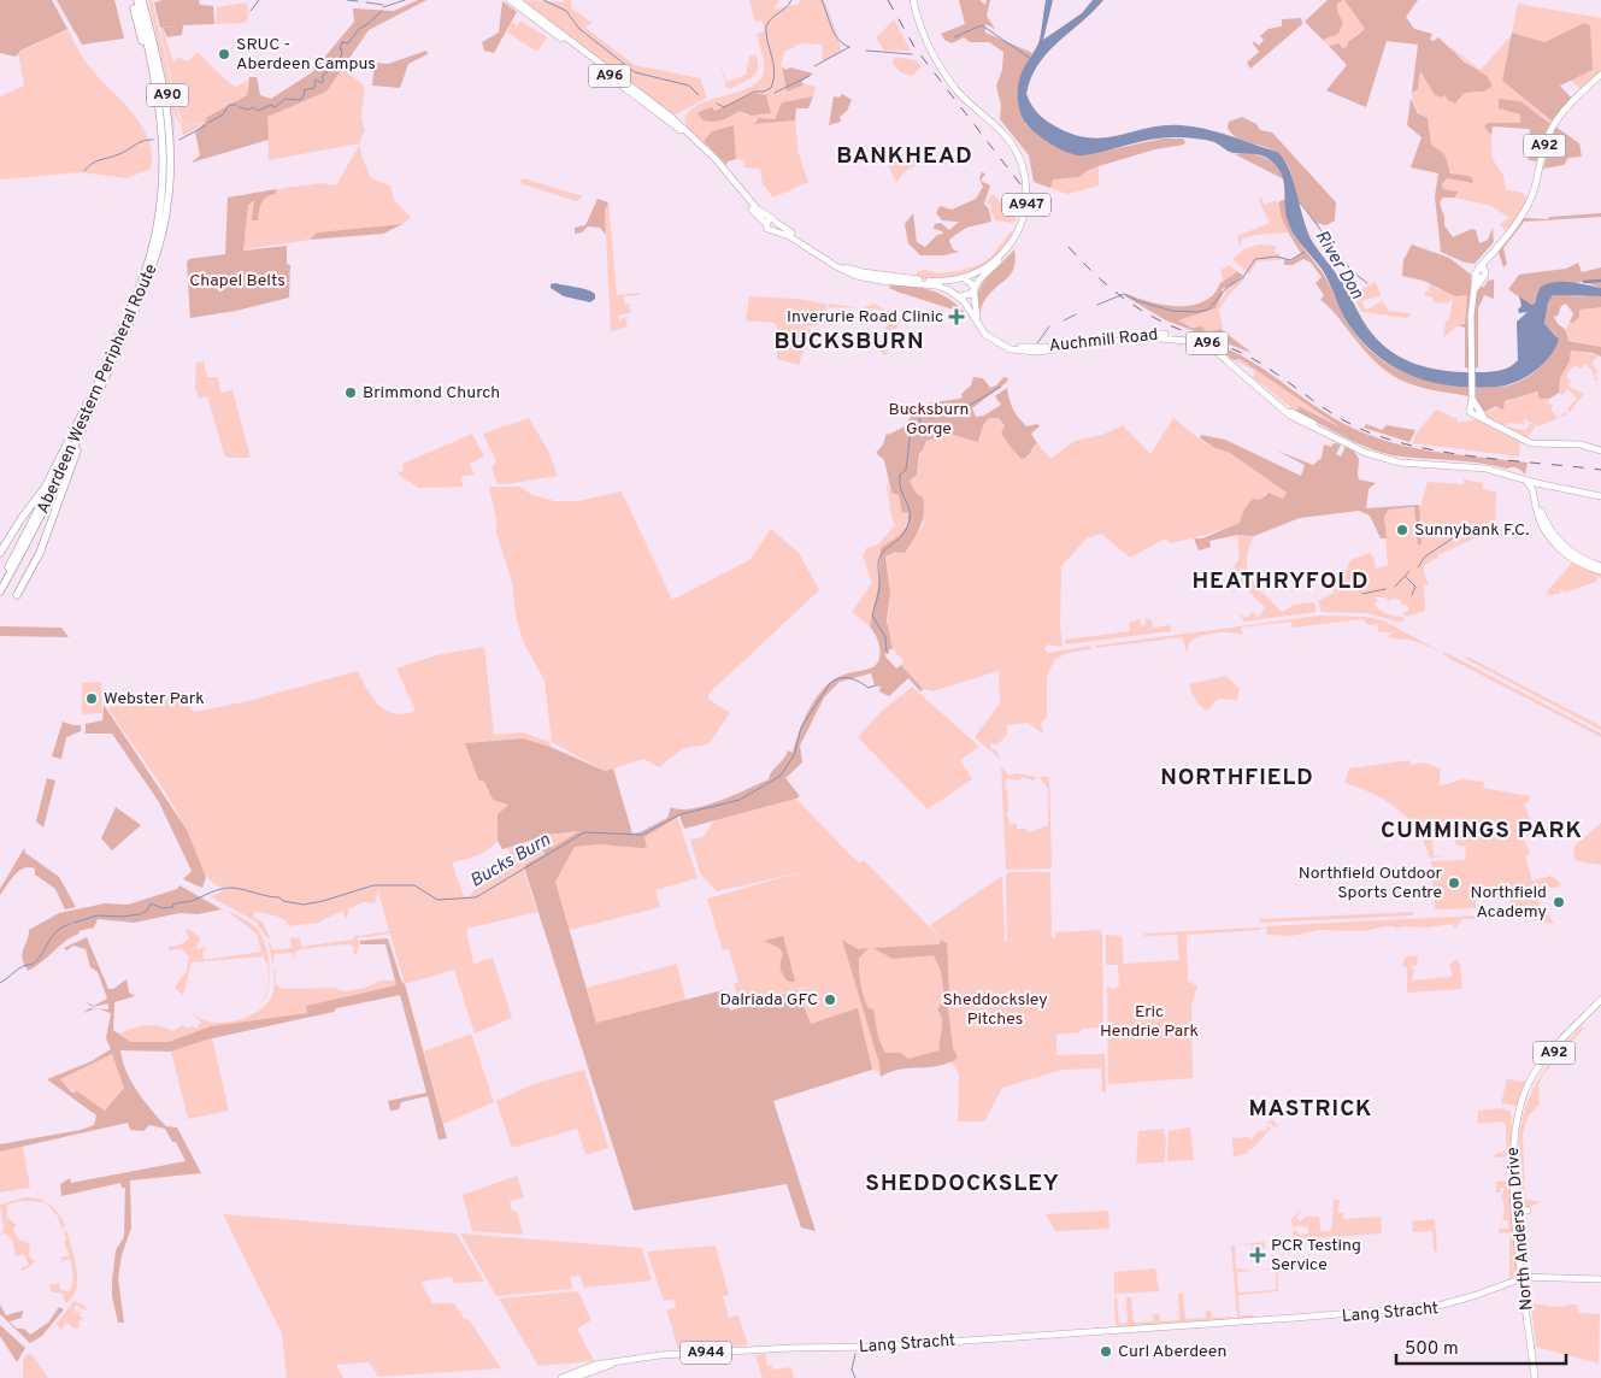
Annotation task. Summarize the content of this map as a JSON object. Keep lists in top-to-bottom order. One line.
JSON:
{"streets":{"highway":["A90","Aberdeen Western Peripheral Route"],"main road":["A96","A92","A947","Auchmill Road","North Anderson Drive","Lang Stracht","A944"]},"crossings":[["A96","A947"],["A96","Auchmill Road"],["A90","Aberdeen Western Peripheral Route"],["A947","Auchmill Road"],["North Anderson Drive","Lang Stracht"],["North Anderson Drive","A944"],["Lang Stracht","A944"]],"districts":["BANKHEAD","BUCKSBURN","HEATHRYFOLD","NORTHFIELD","CUMMINGS PARK","MASTRICK","SHEDDOCKSLEY"],"water":["River Don","Bucks Burn"],"parks":["Chapel Belts","Bucksburn Gorge","Sheddocksley Pitches","Eric Hendrie Park"],"places":{"other":["SRUC - Aberdeen Campus","Brimmond Church","Sunnybank F.C.","Webster Park","Northfield Outdoor Sports Centre","Northfield Academy","Dalriada GFC","Curl Aberdeen"],"health":["Inverurie Road Clinic","PCR Testing Service"]},"scale_bar":"500 m"}
